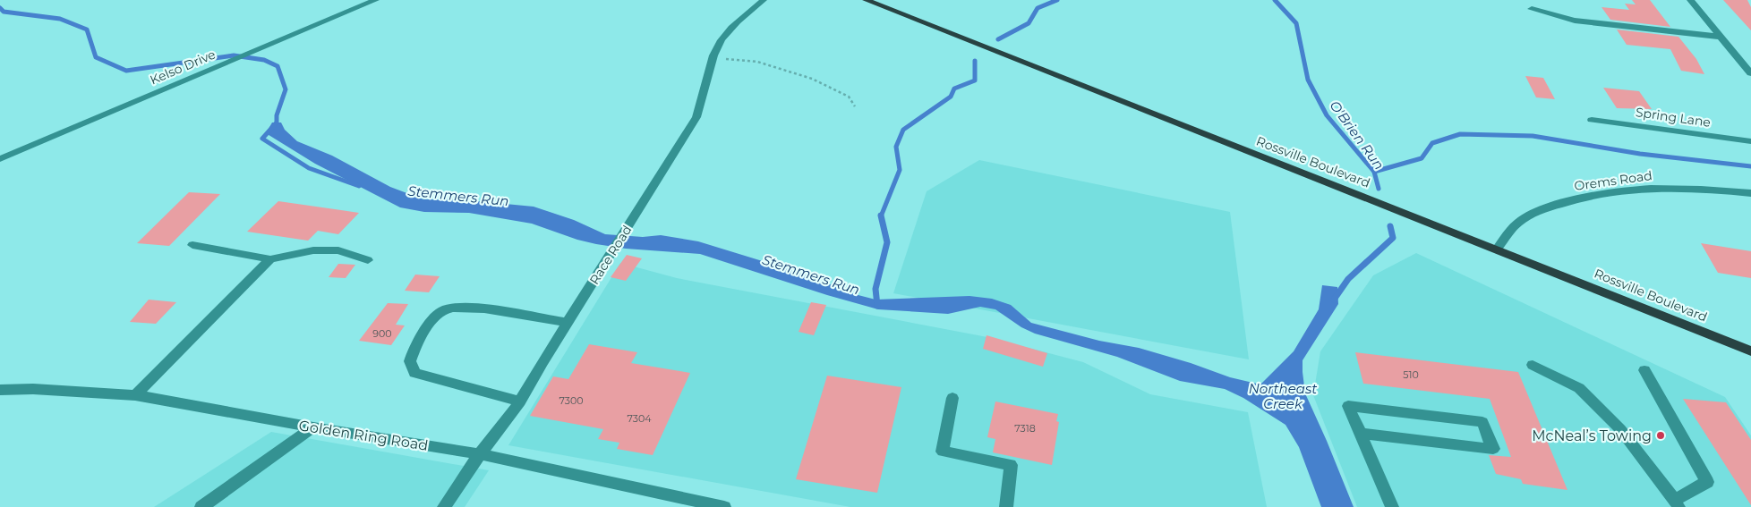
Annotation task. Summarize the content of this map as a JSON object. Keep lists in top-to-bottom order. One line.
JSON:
{"streets":{"main road":["Rossville Boulevard"],"street":["Kelso Drive","Spring Lane","Orems Road","Race Road","Golden Ring Road"]},"crossings":[["Rossville Boulevard","Orems Road"],["Race Road","Golden Ring Road"]],"water":["O'Brien Run","Stemmers Run","Northeast Creek"],"places":["McNeal’s Towing"],"house_numbers":["900","510","7300","7304","7318"]}
